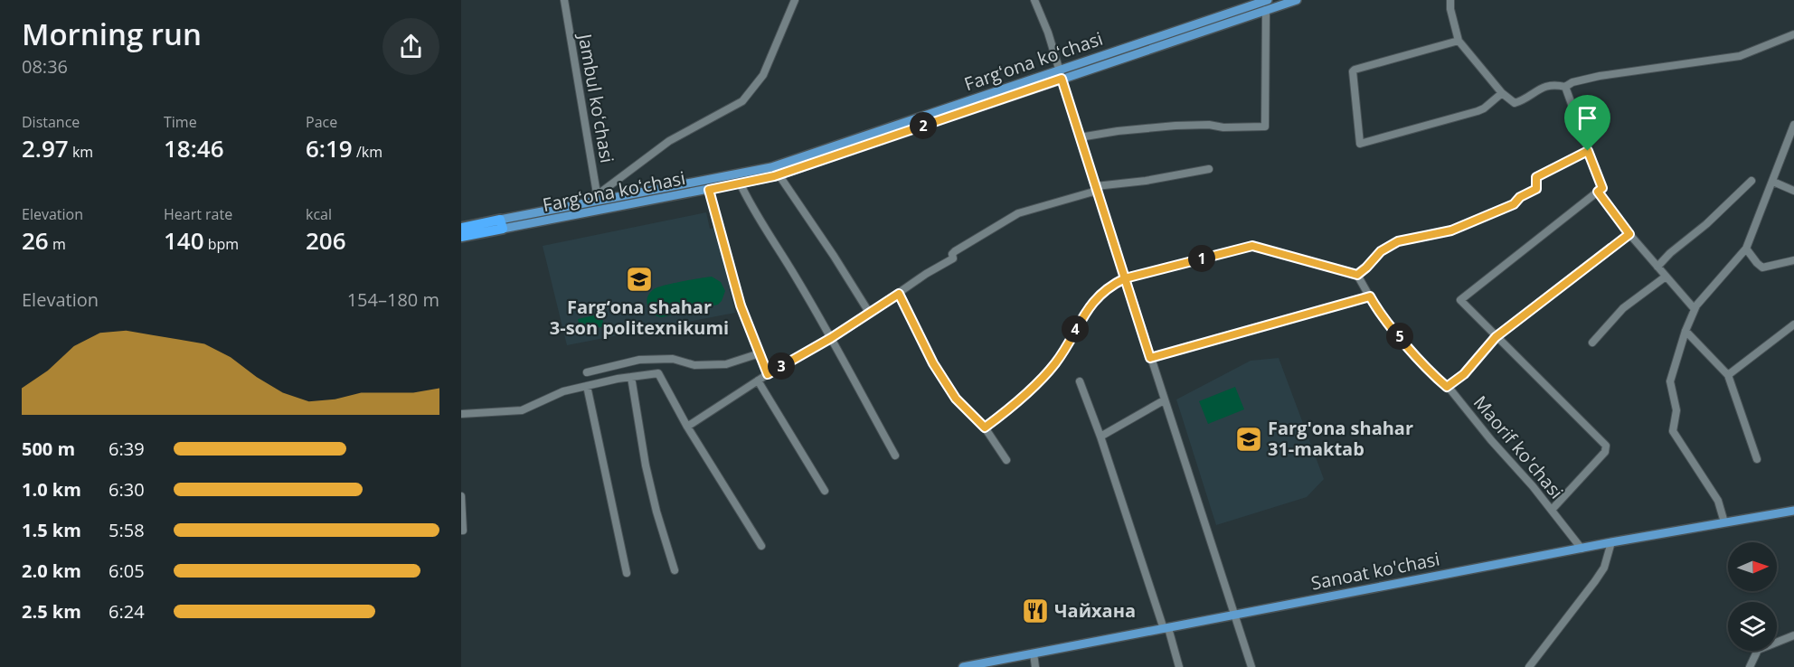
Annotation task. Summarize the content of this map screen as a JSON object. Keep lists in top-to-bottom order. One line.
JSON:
{"streets":{"highway":["Fargʻona koʻchasi"],"main road":["Sanoat ko'chasi"],"street":["Jambul koʻchasi","Maorif ko'chasi"]},"crossings":[["Fargʻona koʻchasi","Jambul koʻchasi"],["Maorif ko'chasi","Sanoat ko'chasi"]],"places":{"school or university":["Farg‘ona shahar 3-son politexnikumi","Farg'ona shahar 31-maktab"],"restaurant":["Чайхана"]},"north":"right","page":{"heading":["Morning run","08:36"],"stats":[["Distance","2.97 km"],["Time","18:46"],["Pace","6:19 /km"],["Elevation","26 m"],["Heart rate","140 bpm"],["kcal","206"]],"pins":["2","1","4","5","3"],"chart":["Elevation","154–180 m"],"list":[{"name":"500 m","note":"6:39"},{"name":"1.0 km","note":"6:30"},{"name":"1.5 km","note":"5:58"},{"name":"2.0 km","note":"6:05"},{"name":"2.5 km","note":"6:24"}]}}
